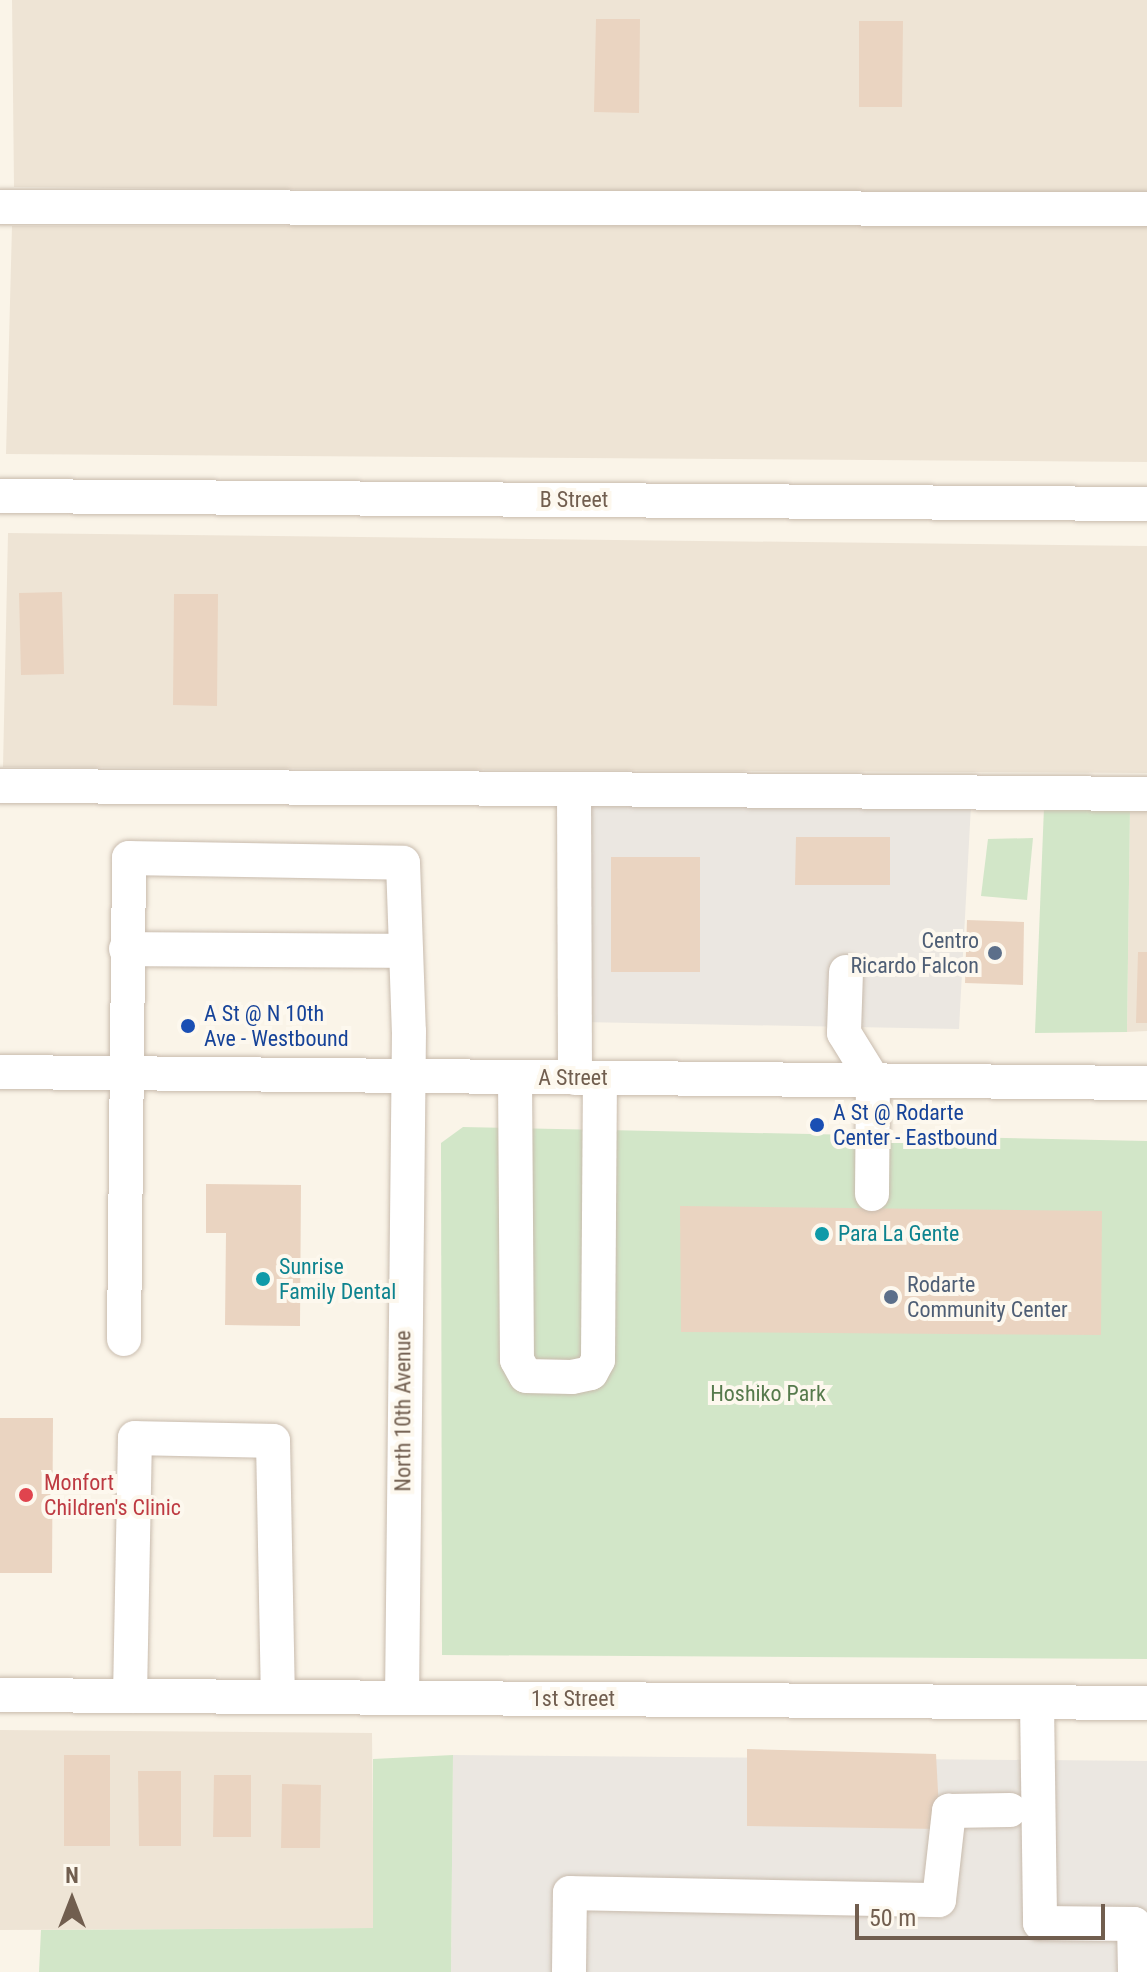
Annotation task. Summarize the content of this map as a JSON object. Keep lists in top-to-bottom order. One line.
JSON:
{"streets":{"street":["B Street","A Street","North 10th Avenue","1st Street"]},"crossings":[["A Street","North 10th Avenue"],["North 10th Avenue","1st Street"]],"parks":["Hoshiko Park"],"places":["Centro Ricardo Falcon","A St @ N 10th Ave - Westbound","A St @ Rodarte Center - Eastbound","Para La Gente","Sunrise Family Dental","Rodarte Community Center","Monfort Children's Clinic"],"scale_bar":"50 m","north":"top"}
